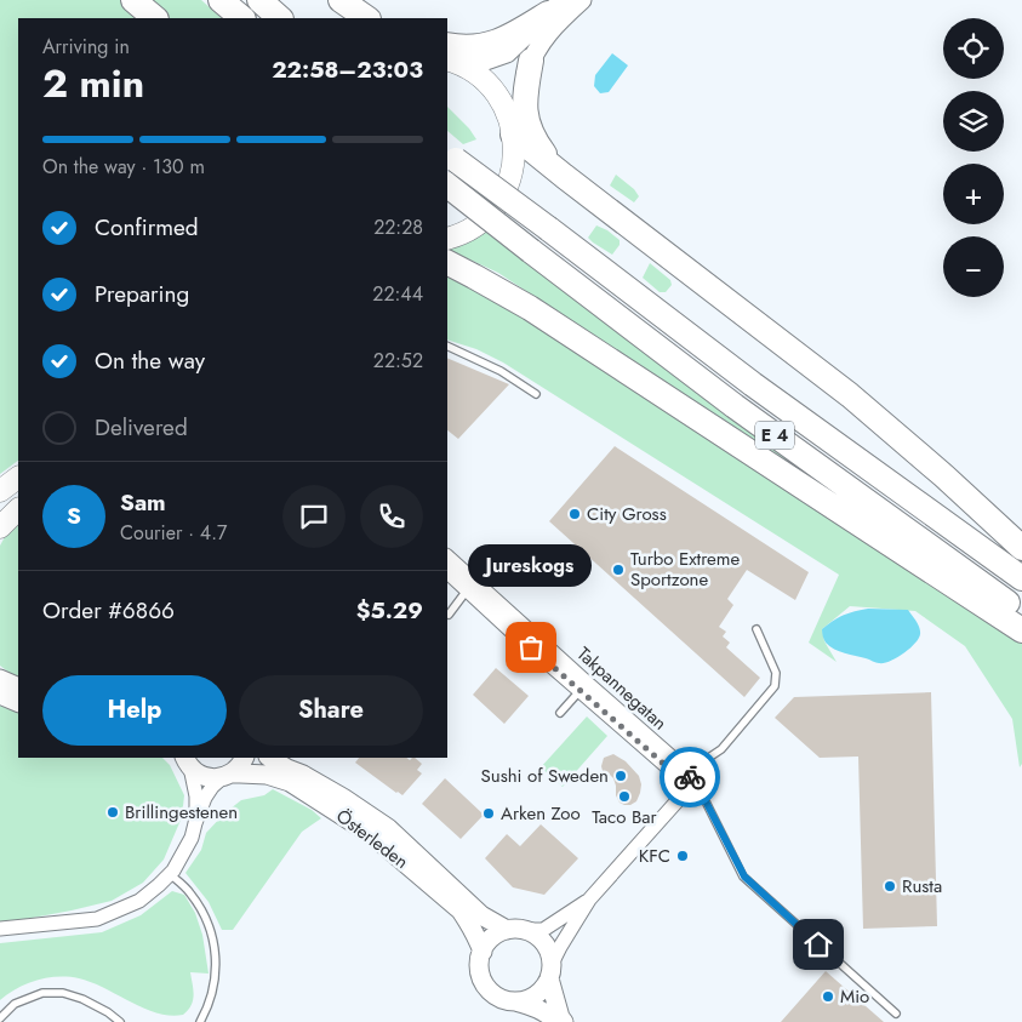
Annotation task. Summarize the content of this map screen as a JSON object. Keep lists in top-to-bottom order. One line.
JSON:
{"streets":{"highway":["E 4"],"main road":["Österleden"],"street":["Takpannegatan"]},"places":["City Gross","Turbo Extreme Sportzone","Jureskogs","Sushi of Sweden","Taco Bar","Brillingestenen","Arken Zoo","KFC","Rusta","Mio"],"page":{"map_buttons":["+","−"],"heading":["2 min","Arriving in","22:58–23:03"],"panel":["Sam","Courier · 4.7","Order #6866","$5.29"],"bar":"On the way · 130 m","list":[["Confirmed","22:28"],["Preparing","22:44"],["On the way","22:52"],"Delivered"],"round":"S","bubble":"Jureskogs","buttons":["Help","Share"]}}
